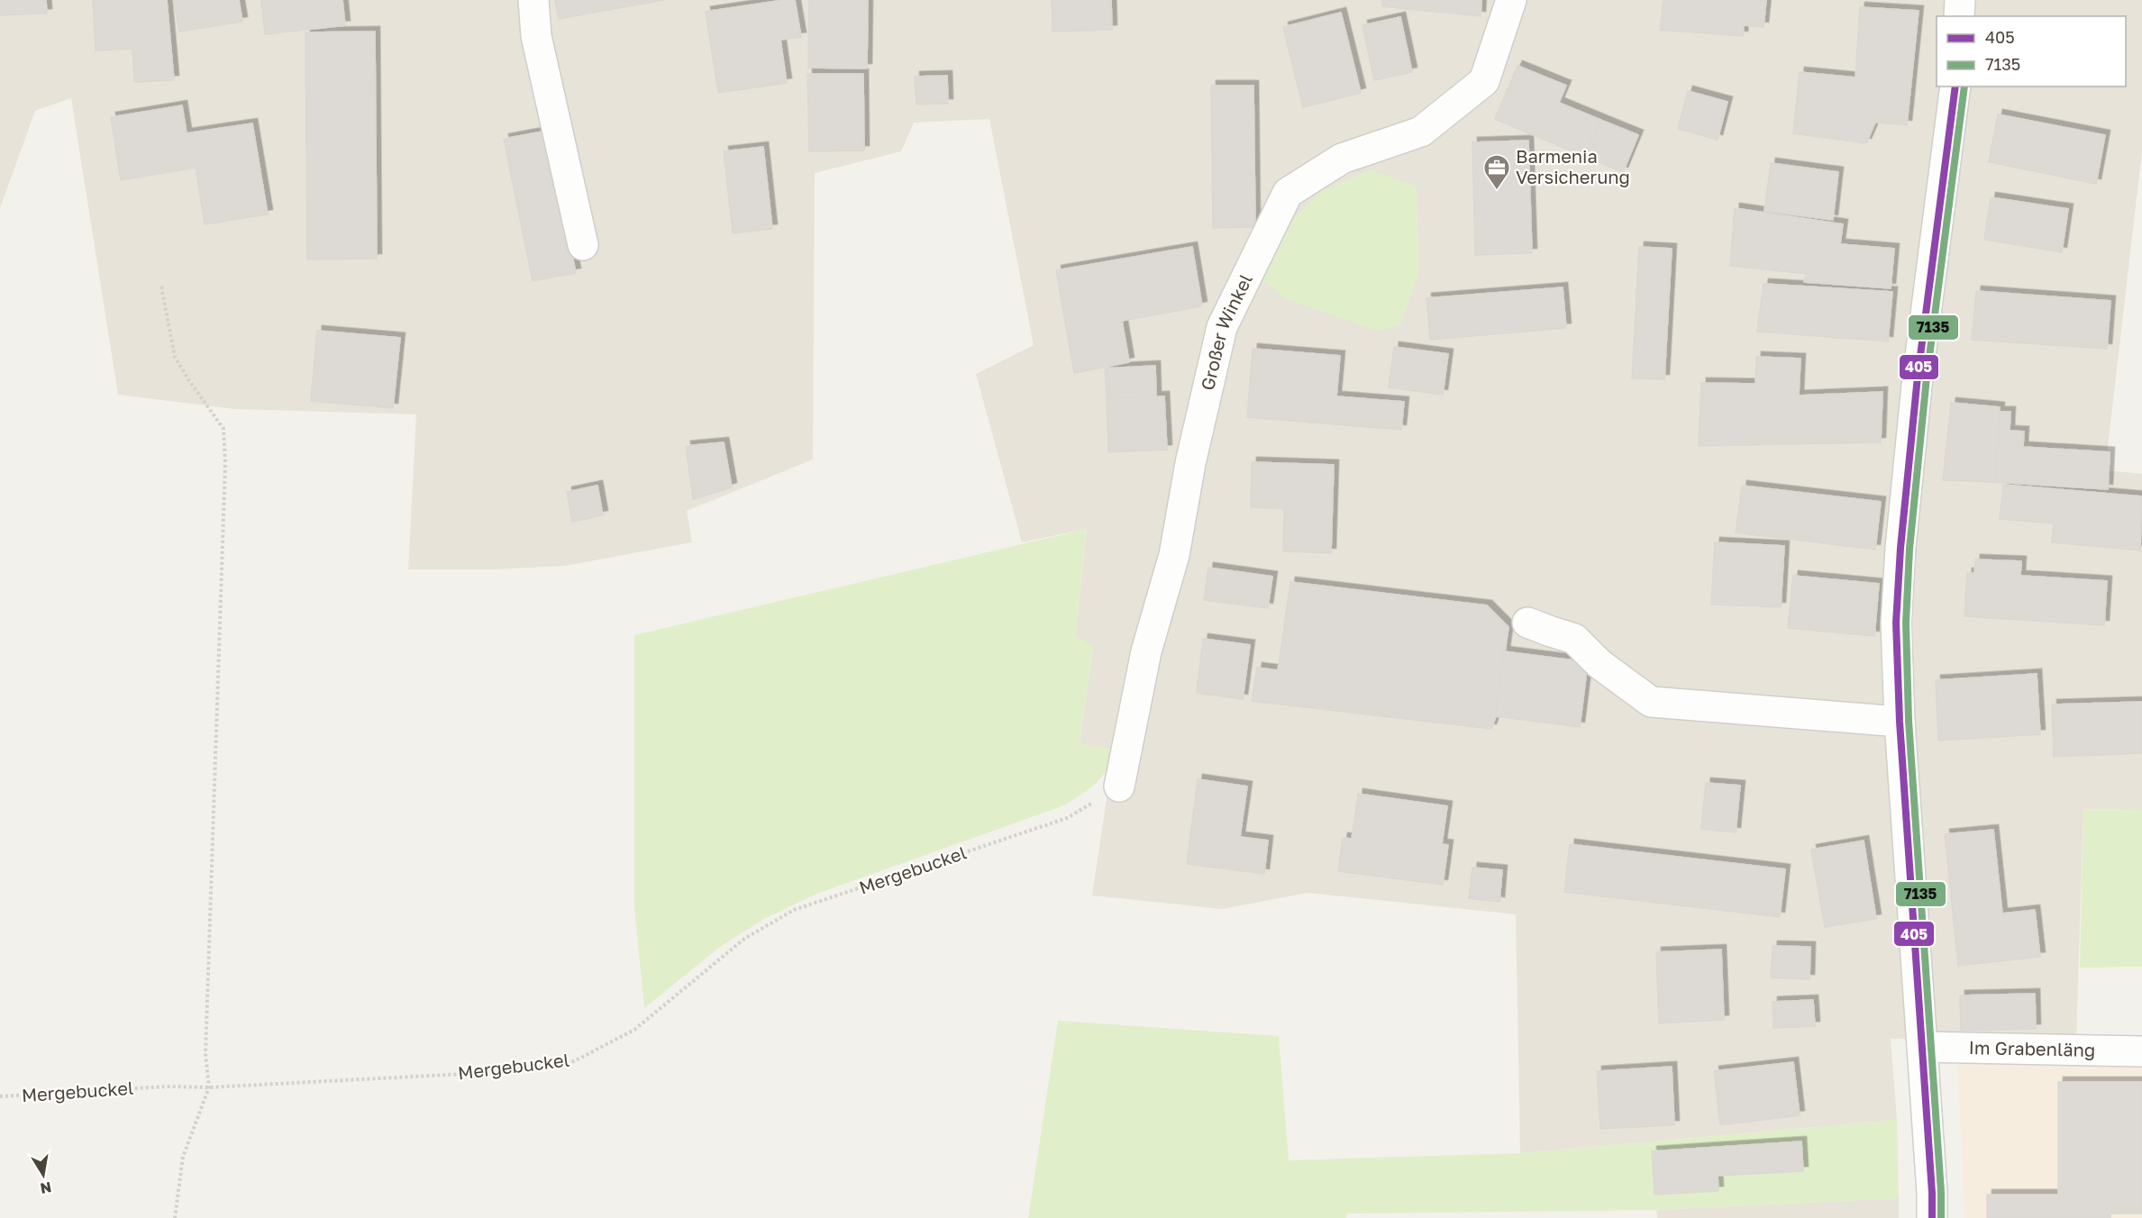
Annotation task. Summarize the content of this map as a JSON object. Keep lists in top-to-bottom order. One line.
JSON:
{"streets":{"street":["Großer Winkel","Im Grabenläng"],"path":["Mergebuckel"]},"crossings":[["Großer Winkel","Mergebuckel"]],"places":{"office":["Barmenia Versicherung"]},"lines":["transit line 405","transit line 7135"],"legend":["405","7135"],"north":"bottom"}
